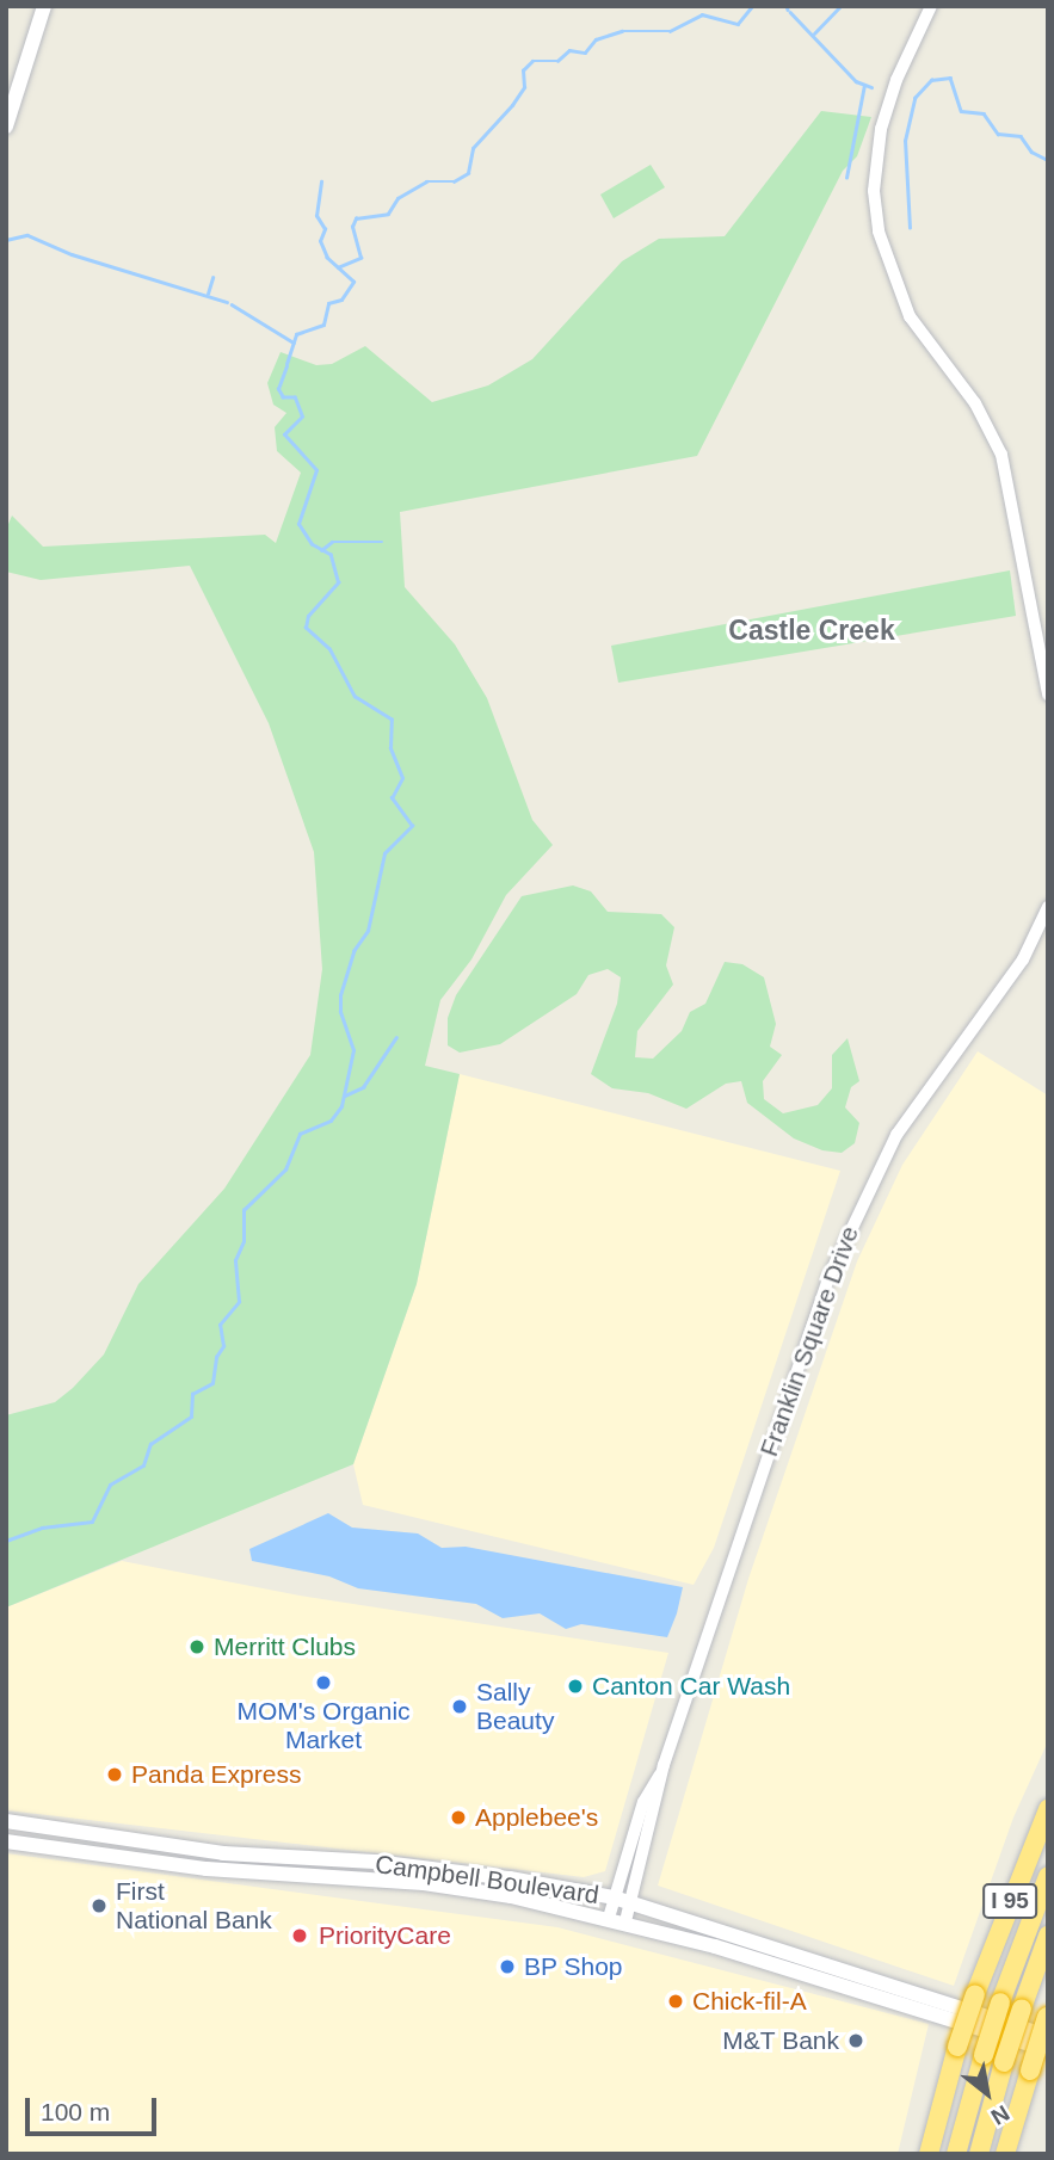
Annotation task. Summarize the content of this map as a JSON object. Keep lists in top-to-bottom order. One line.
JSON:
{"streets":{"highway":["I 95"],"main road":["Campbell Boulevard"],"street":["Franklin Square Drive"]},"crossings":[["Franklin Square Drive","Campbell Boulevard"]],"districts":["Castle Creek"],"places":["Merritt Clubs","MOM's Organic Market","Canton Car Wash","Sally Beauty","Panda Express","Applebee's","First National Bank","PriorityCare","BP Shop","Chick-fil-A","M&T Bank"],"scale_bar":"100 m","north":"bottom right"}
